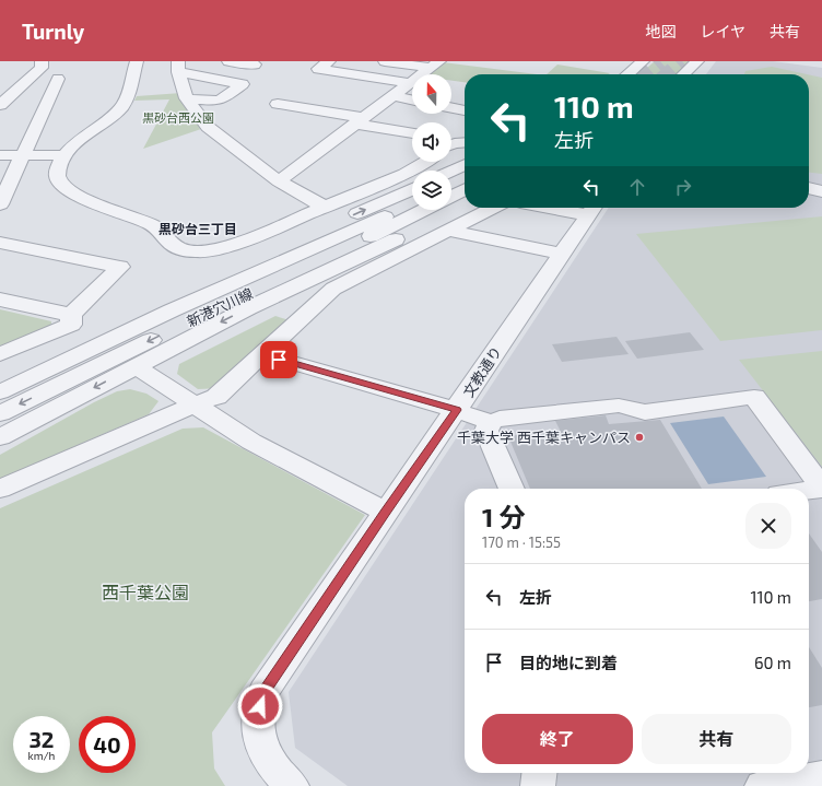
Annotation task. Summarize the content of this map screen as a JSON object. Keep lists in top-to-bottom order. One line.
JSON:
{"streets":{"street":["新港穴川線","文教通り"]},"districts":["黒砂台三丁目"],"parks":["黒砂台西公園","西千葉公園"],"places":["千葉大学 西千葉キャンパス"],"north":"top","page":{"header":"Turnly","nav":["地図","レイヤ","共有"],"turn":["110 m","左折"],"heading":["1 分","170 m · 15:55"],"list":[{"name":"左折","value":"110 m"},{"name":"目的地に到着","value":"60 m"}],"buttons":["終了","共有"],"speed":"32 km/h","limit":"40"}}
